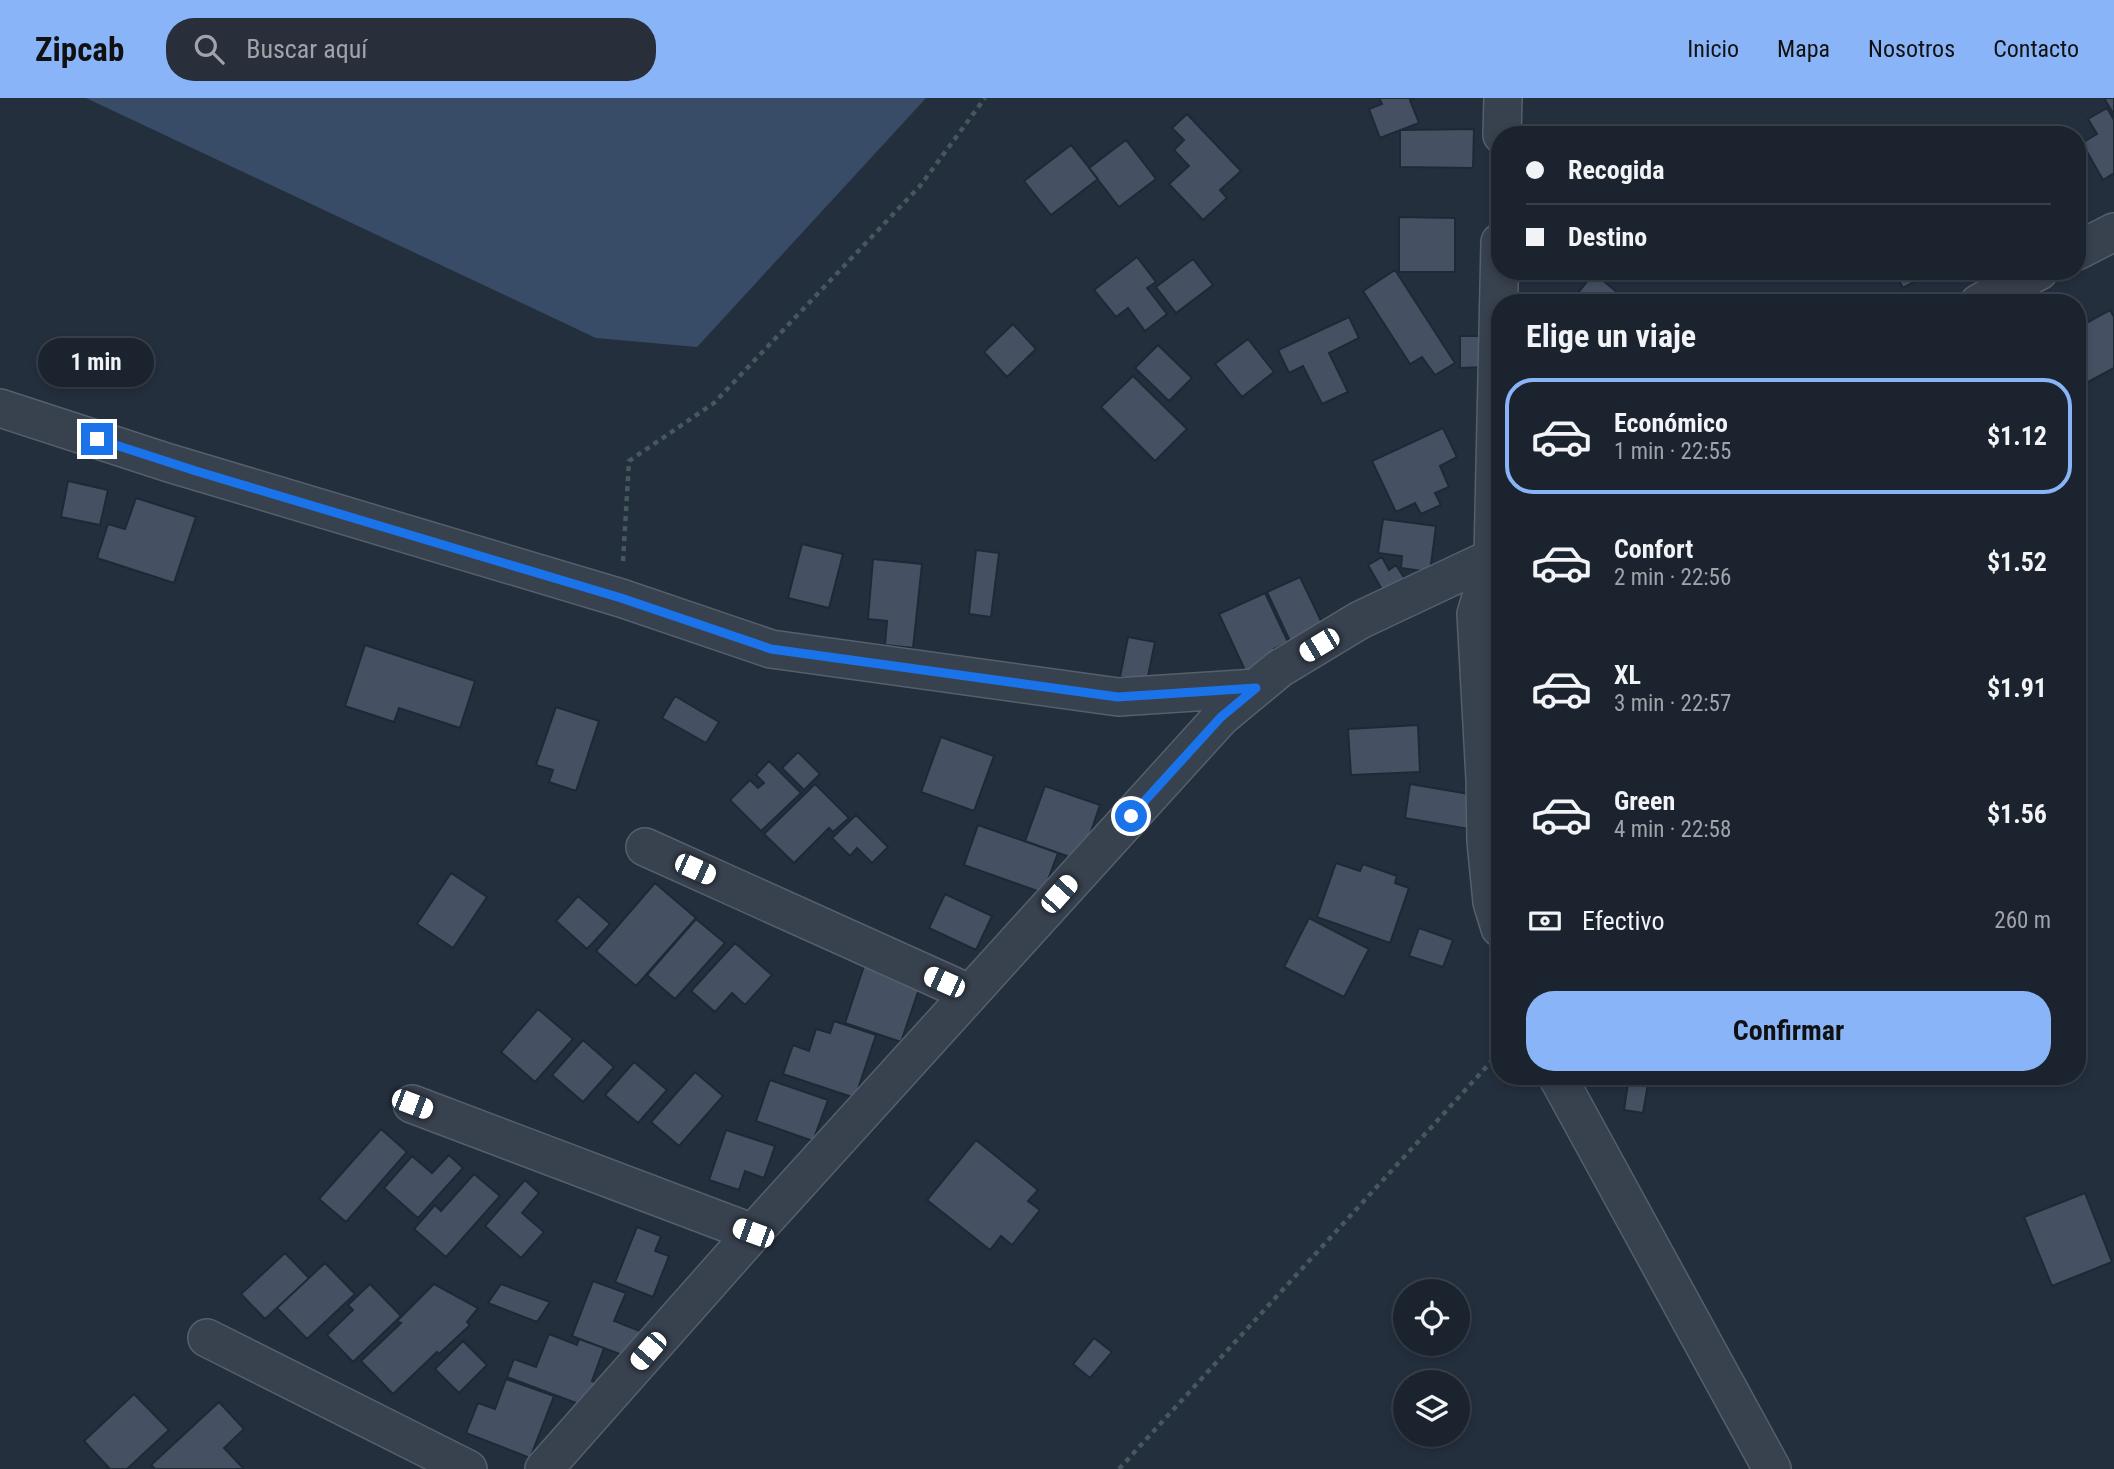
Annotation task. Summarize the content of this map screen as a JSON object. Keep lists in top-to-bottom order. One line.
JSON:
{"page":{"header":"Zipcab","search":"Buscar aquí","nav":["Inicio","Mapa","Nosotros","Contacto"],"banner":["Recogida","Destino"],"heading":"Elige un viaje","bubble":"1 min","list":[{"name":"Económico","note":"1 min · 22:55","value":"$1.12"},{"name":"Confort","note":"2 min · 22:56","value":"$1.52"},{"name":"XL","note":"3 min · 22:57","value":"$1.91"},{"name":"Green","note":"4 min · 22:58","value":"$1.56"}],"pay":["Efectivo","260 m"],"buttons":"Confirmar"}}
